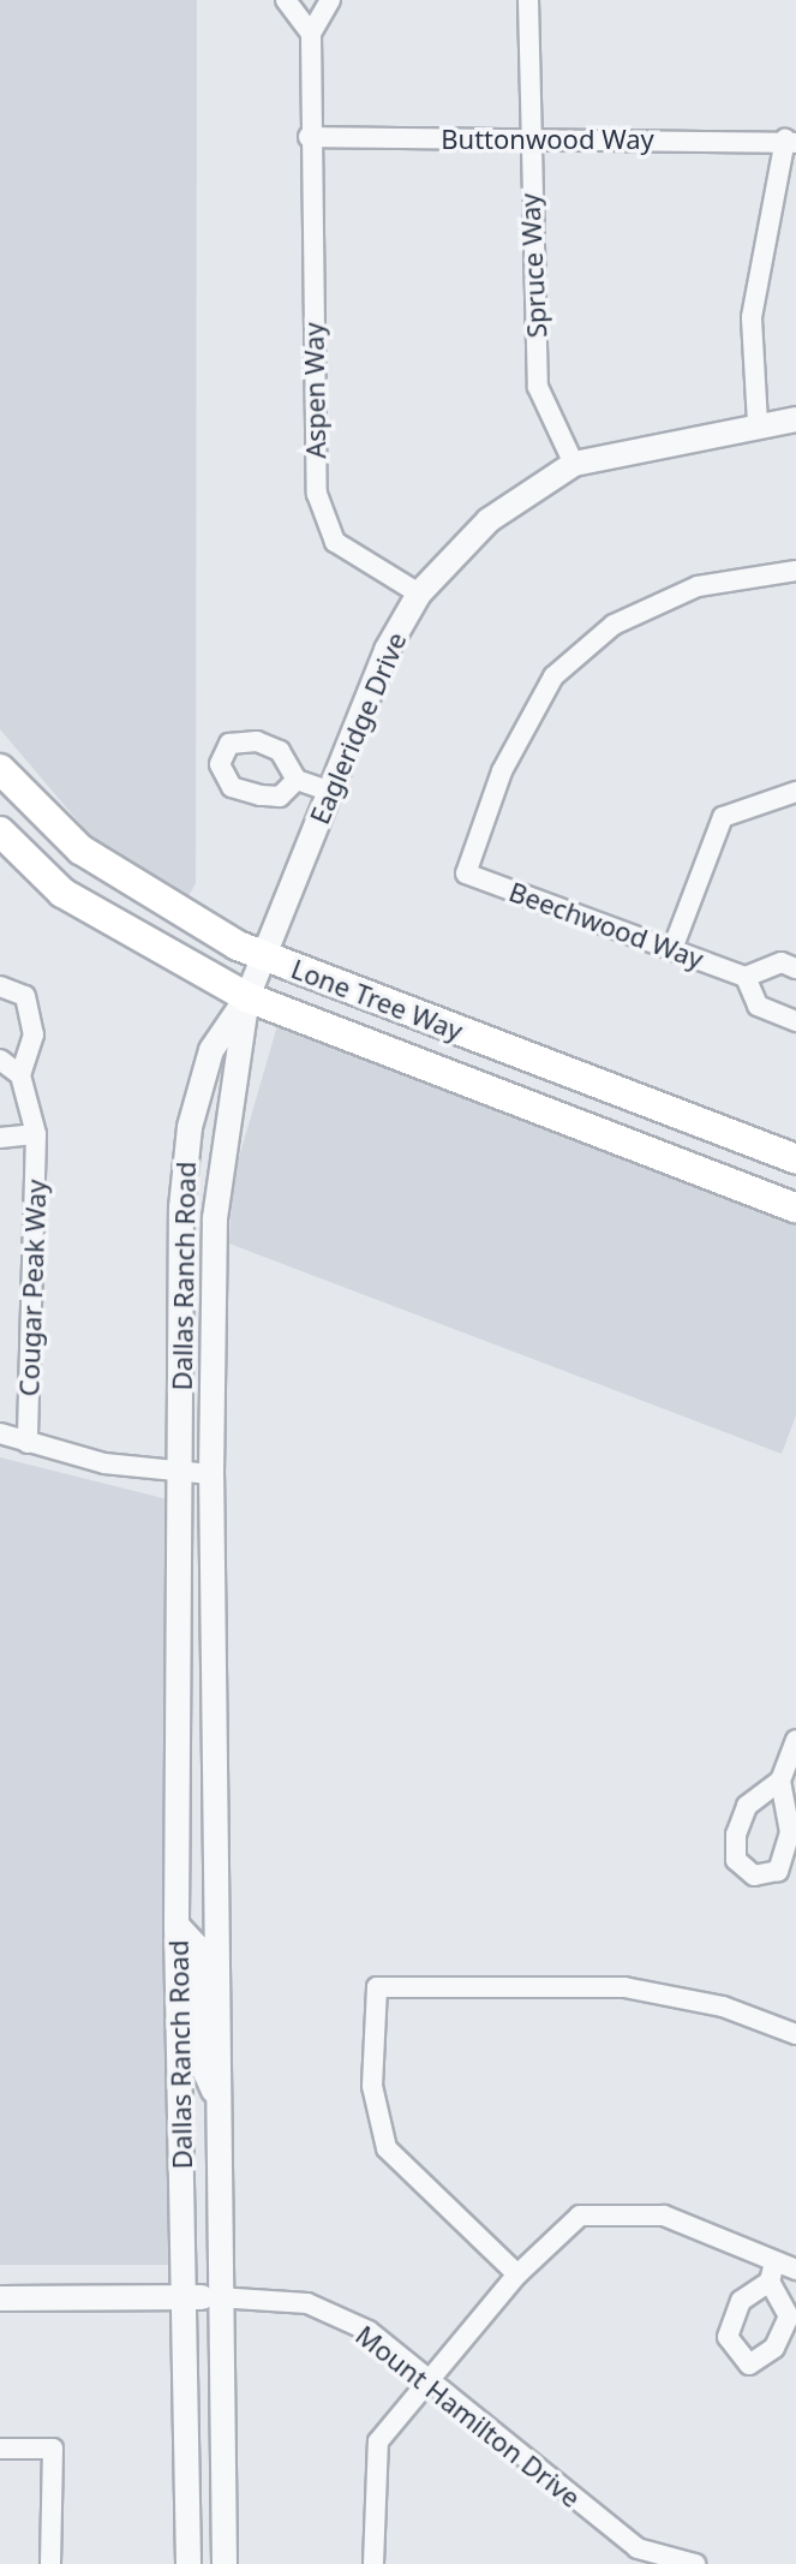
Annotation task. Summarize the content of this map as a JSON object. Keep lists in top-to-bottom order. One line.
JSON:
{"streets":{"main road":["Lone Tree Way"],"street":["Buttonwood Way","Spruce Way","Aspen Way","Eagleridge Drive","Beechwood Way","Dallas Ranch Road","Cougar Peak Way","Mount Hamilton Drive"]},"crossings":[["Buttonwood Way","Spruce Way"],["Buttonwood Way","Aspen Way"],["Spruce Way","Eagleridge Drive"],["Aspen Way","Eagleridge Drive"],["Eagleridge Drive","Lone Tree Way"],["Eagleridge Drive","Dallas Ranch Road"],["Lone Tree Way","Dallas Ranch Road"],["Dallas Ranch Road","Mount Hamilton Drive"]]}
